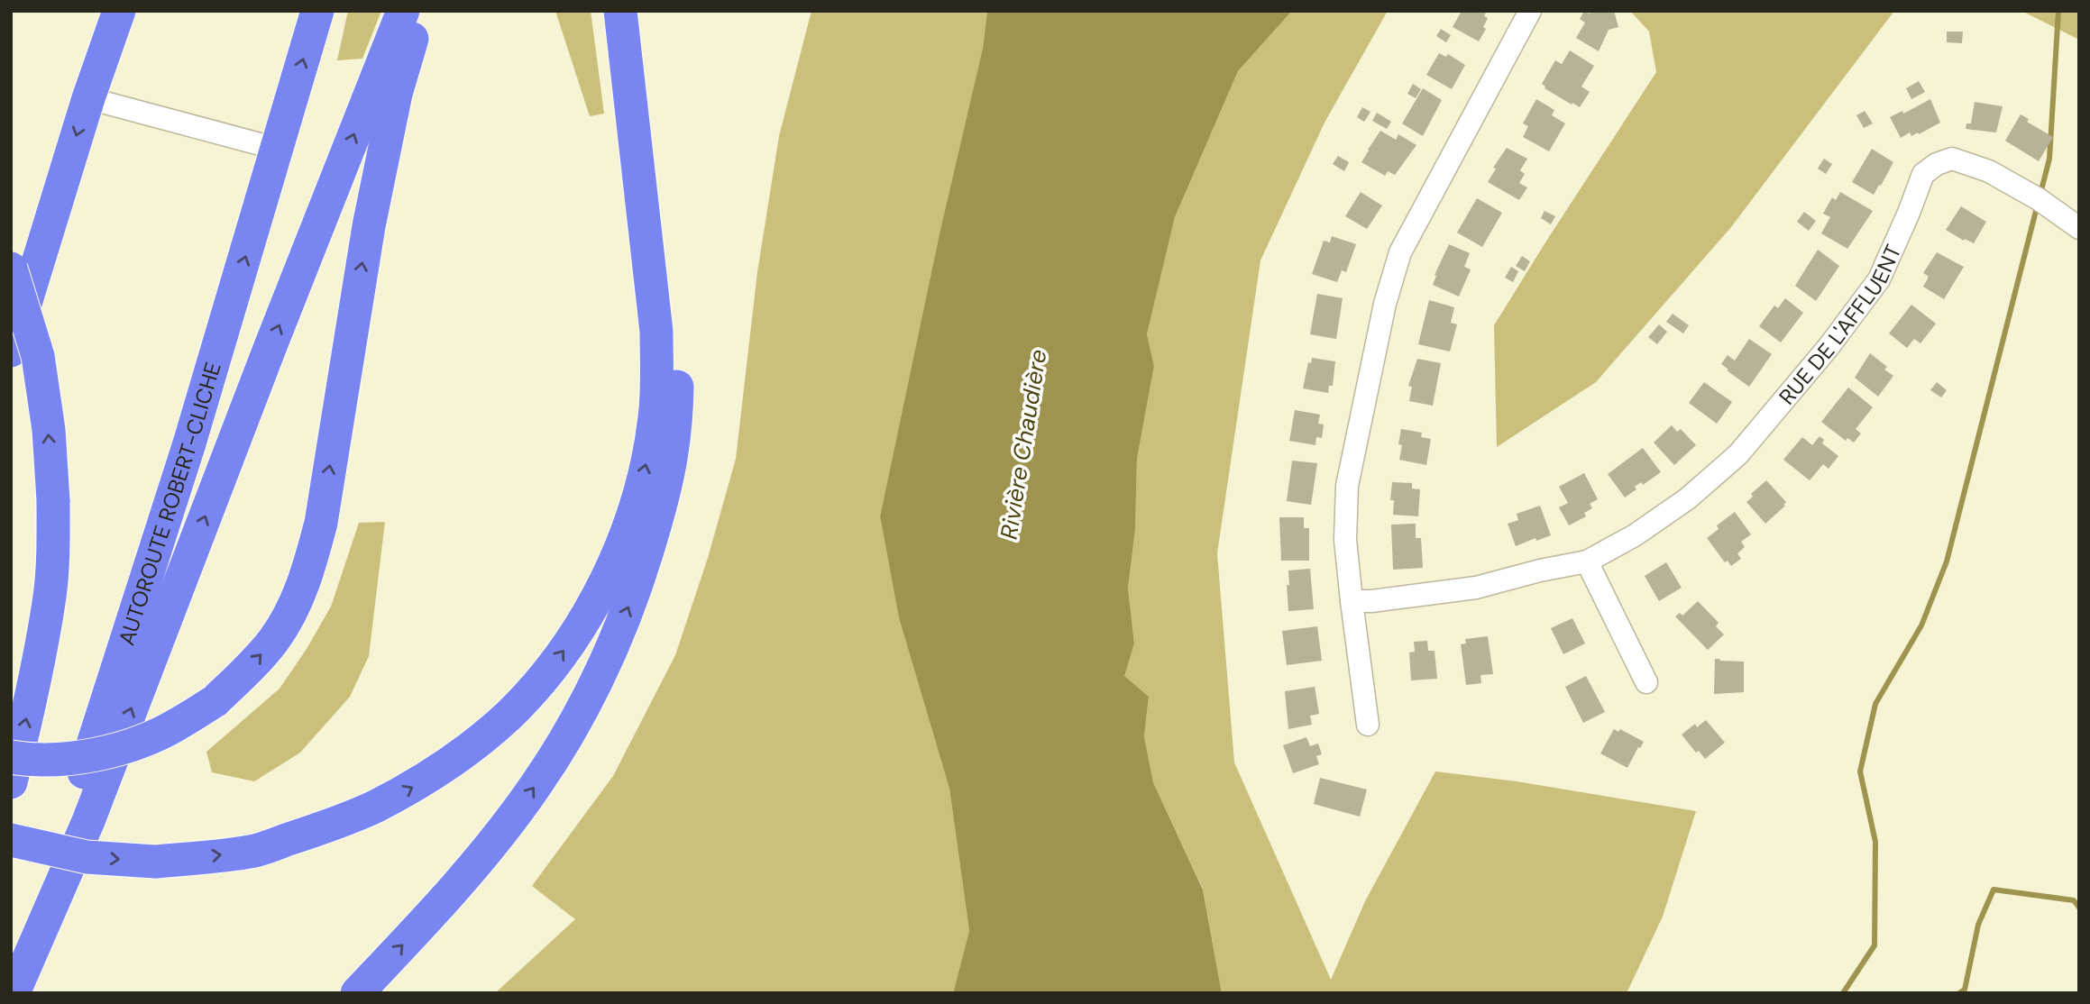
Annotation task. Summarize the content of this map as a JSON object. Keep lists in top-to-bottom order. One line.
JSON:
{"streets":{"highway":["AUTOROUTE ROBERT-CLICHE"],"street":["RUE DE L'AFFLUENT"]},"water":["Rivière Chaudière"]}
